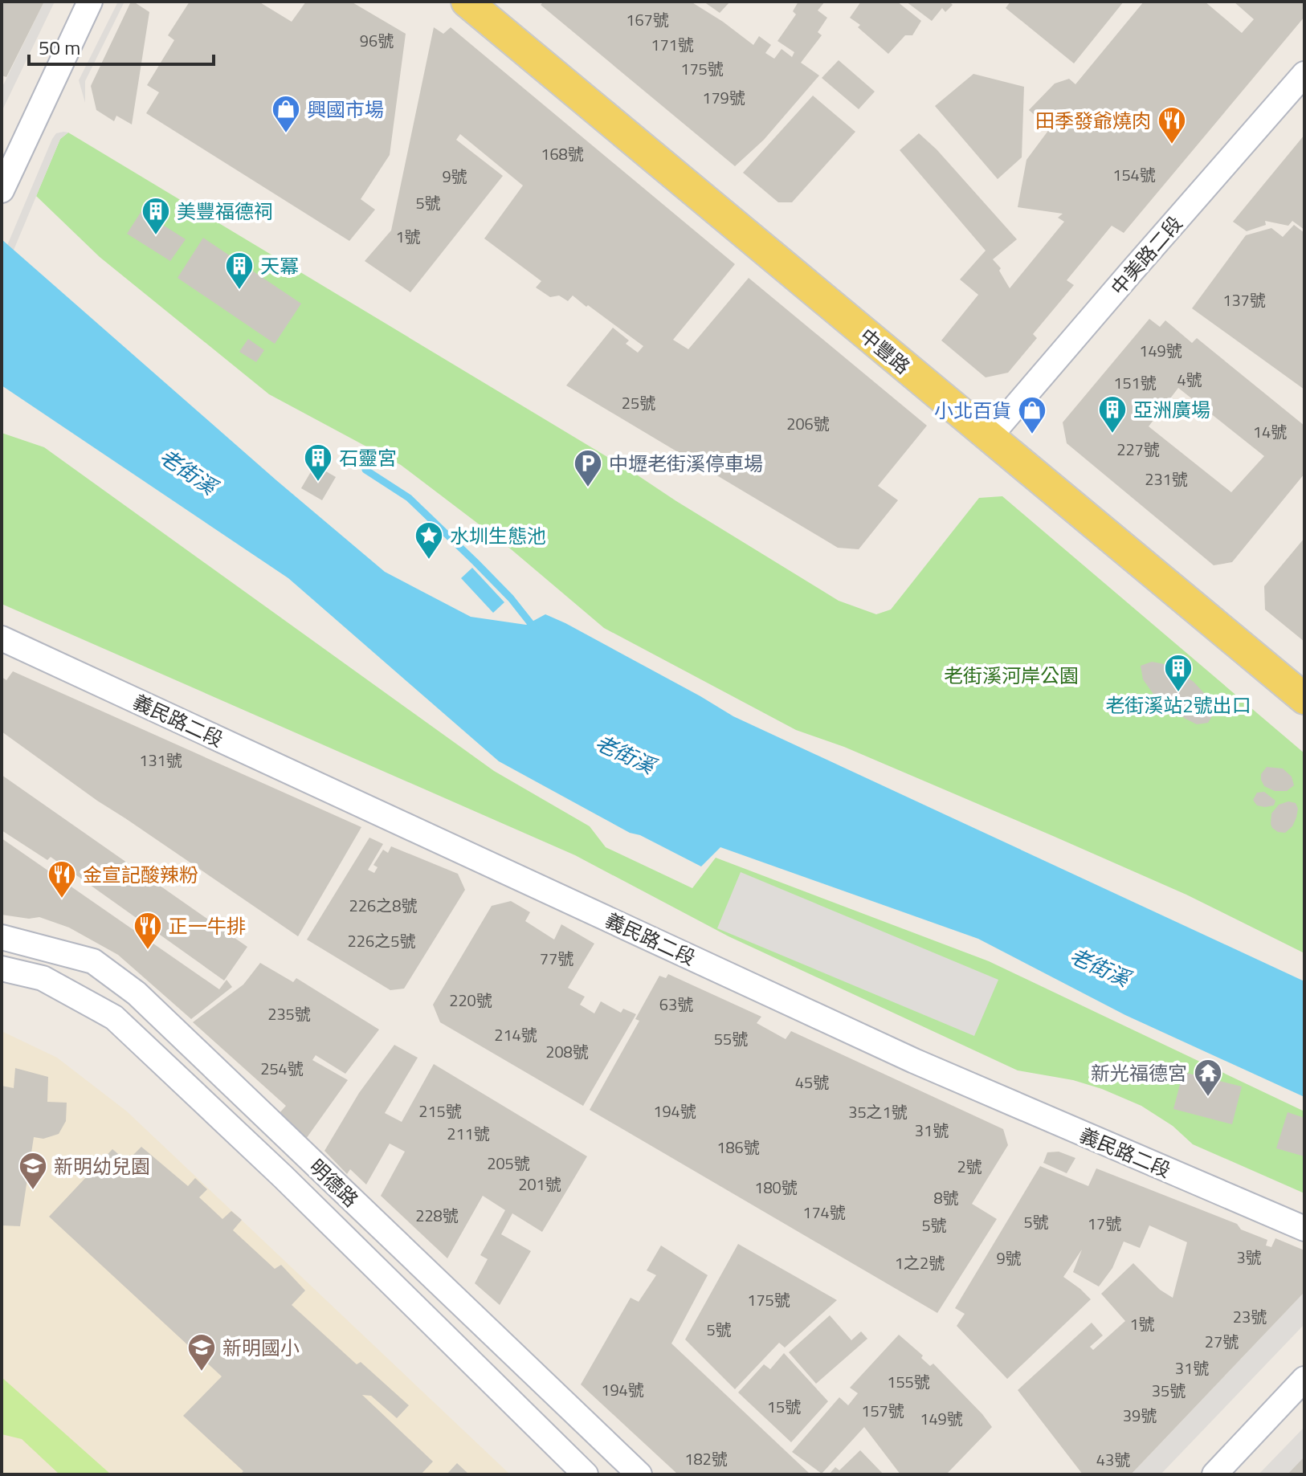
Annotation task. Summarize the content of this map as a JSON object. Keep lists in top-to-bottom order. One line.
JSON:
{"streets":{"main road":["中豐路"],"street":["中美路二段","義民路二段","明德路"]},"crossings":[["中美路二段","中豐路"]],"water":["老街溪"],"parks":["老街溪河岸公園"],"places":{"shop":["興國市場","小北百貨"],"restaurant":["田季發爺燒肉","金宣記酸辣粉","正一牛排"],"building":["美豐福德祠","天冪","亞洲廣場","石靈宮","老街溪站2號出口"],"parking":["中壢老街溪停車場"],"place":["水圳生態池"],"temple":["新光福德宮"],"school or university":["新明幼兒園","新明國小"]},"house_numbers":["167號","96號","171號","175號","179號","168號","154號","9號","5號","1號","137號","149號","4號","151號","25號","206號","14號","227號","231號","131號","226之8號","226之5號","77號","220號","63號","235號","214號","55號","208號","254號","45號","215號","194號","35之1號","31號","211號","186號","205號","2號","201號","180號","8號","174號","228號","5號","17號","5號","3號","9號","1之2號","175號","23號","1號","5號","27號","31號","155號","194號","35號","15號","157號","39號","149號","182號","43號"],"scale_bar":"50 m"}
